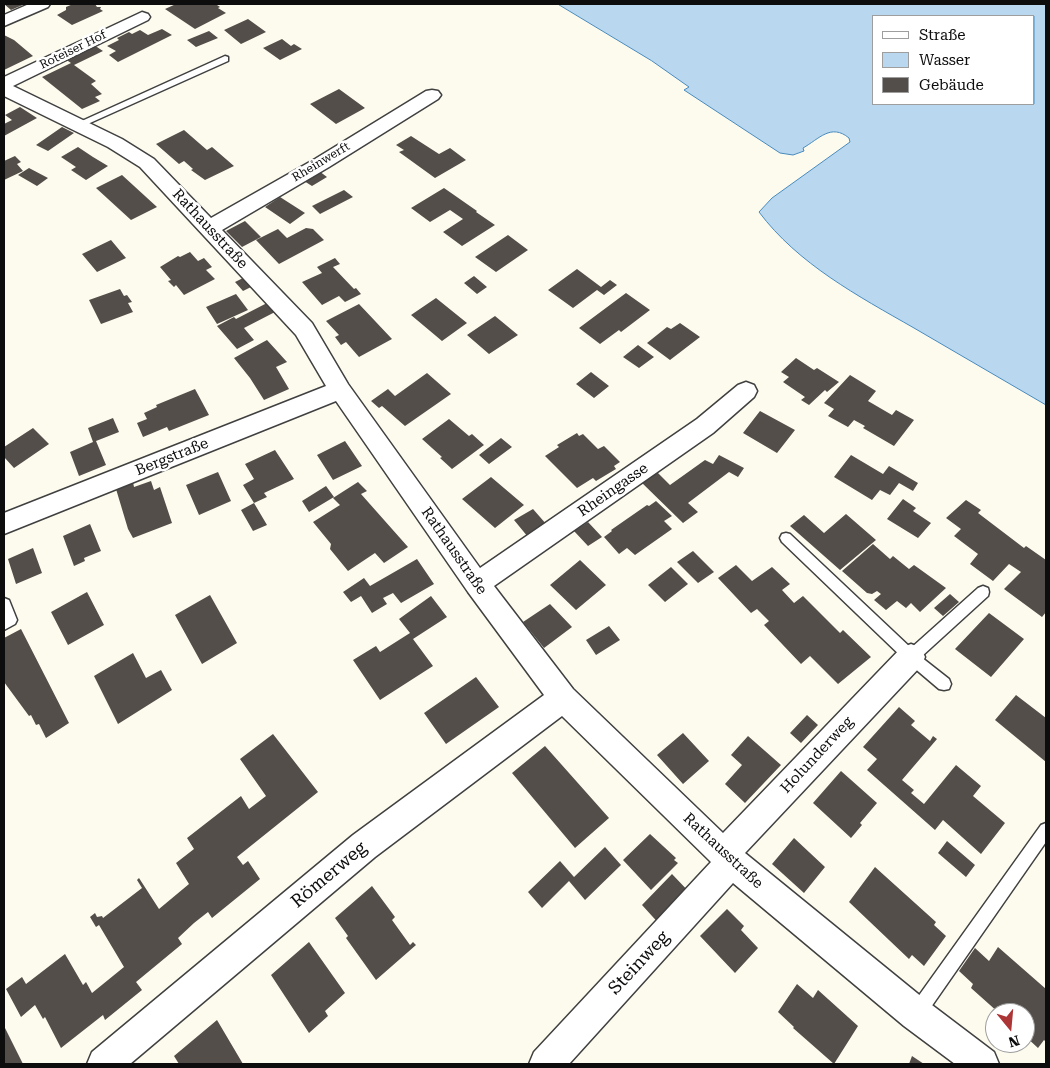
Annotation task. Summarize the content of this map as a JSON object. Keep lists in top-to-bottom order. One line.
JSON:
{"streets":{"street":["Roteiser Hof","Rheinwerft","Rathausstraße","Bergstraße","Rheingasse","Holunderweg","Römerweg","Steinweg"]},"crossings":[["Rheinwerft","Rathausstraße"],["Rathausstraße","Bergstraße"],["Rathausstraße","Rheingasse"],["Rathausstraße","Holunderweg"],["Rathausstraße","Römerweg"],["Rathausstraße","Steinweg"],["Holunderweg","Steinweg"]],"legend":["Straße","Wasser","Gebäude"],"north":"bottom"}
